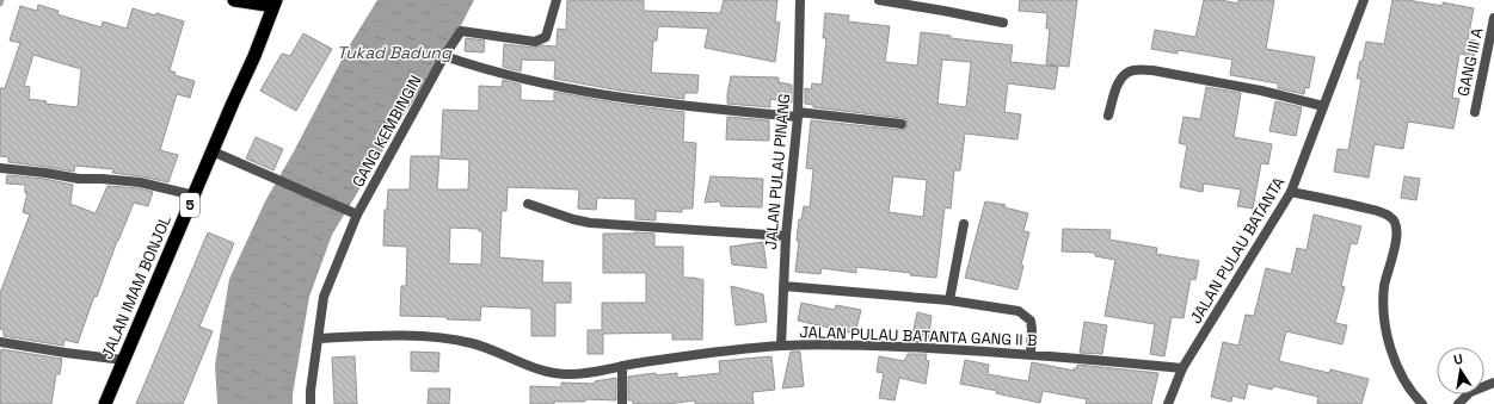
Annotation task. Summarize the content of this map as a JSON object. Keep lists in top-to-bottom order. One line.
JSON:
{"streets":{"highway":["5","JALAN IMAM BONJOL"],"street":["GANG III A","GANG KEMBINGIN","JALAN PULAU PINANG","JALAN PULAU BATANTA","JALAN PULAU BATANTA GANG II B"]},"crossings":[["GANG KEMBINGIN","JALAN PULAU BATANTA GANG II B"],["JALAN PULAU PINANG","JALAN PULAU BATANTA GANG II B"],["5","JALAN IMAM BONJOL"],["JALAN PULAU BATANTA","JALAN PULAU BATANTA GANG II B"]],"water":["Tukad Badung"],"north":"top"}
